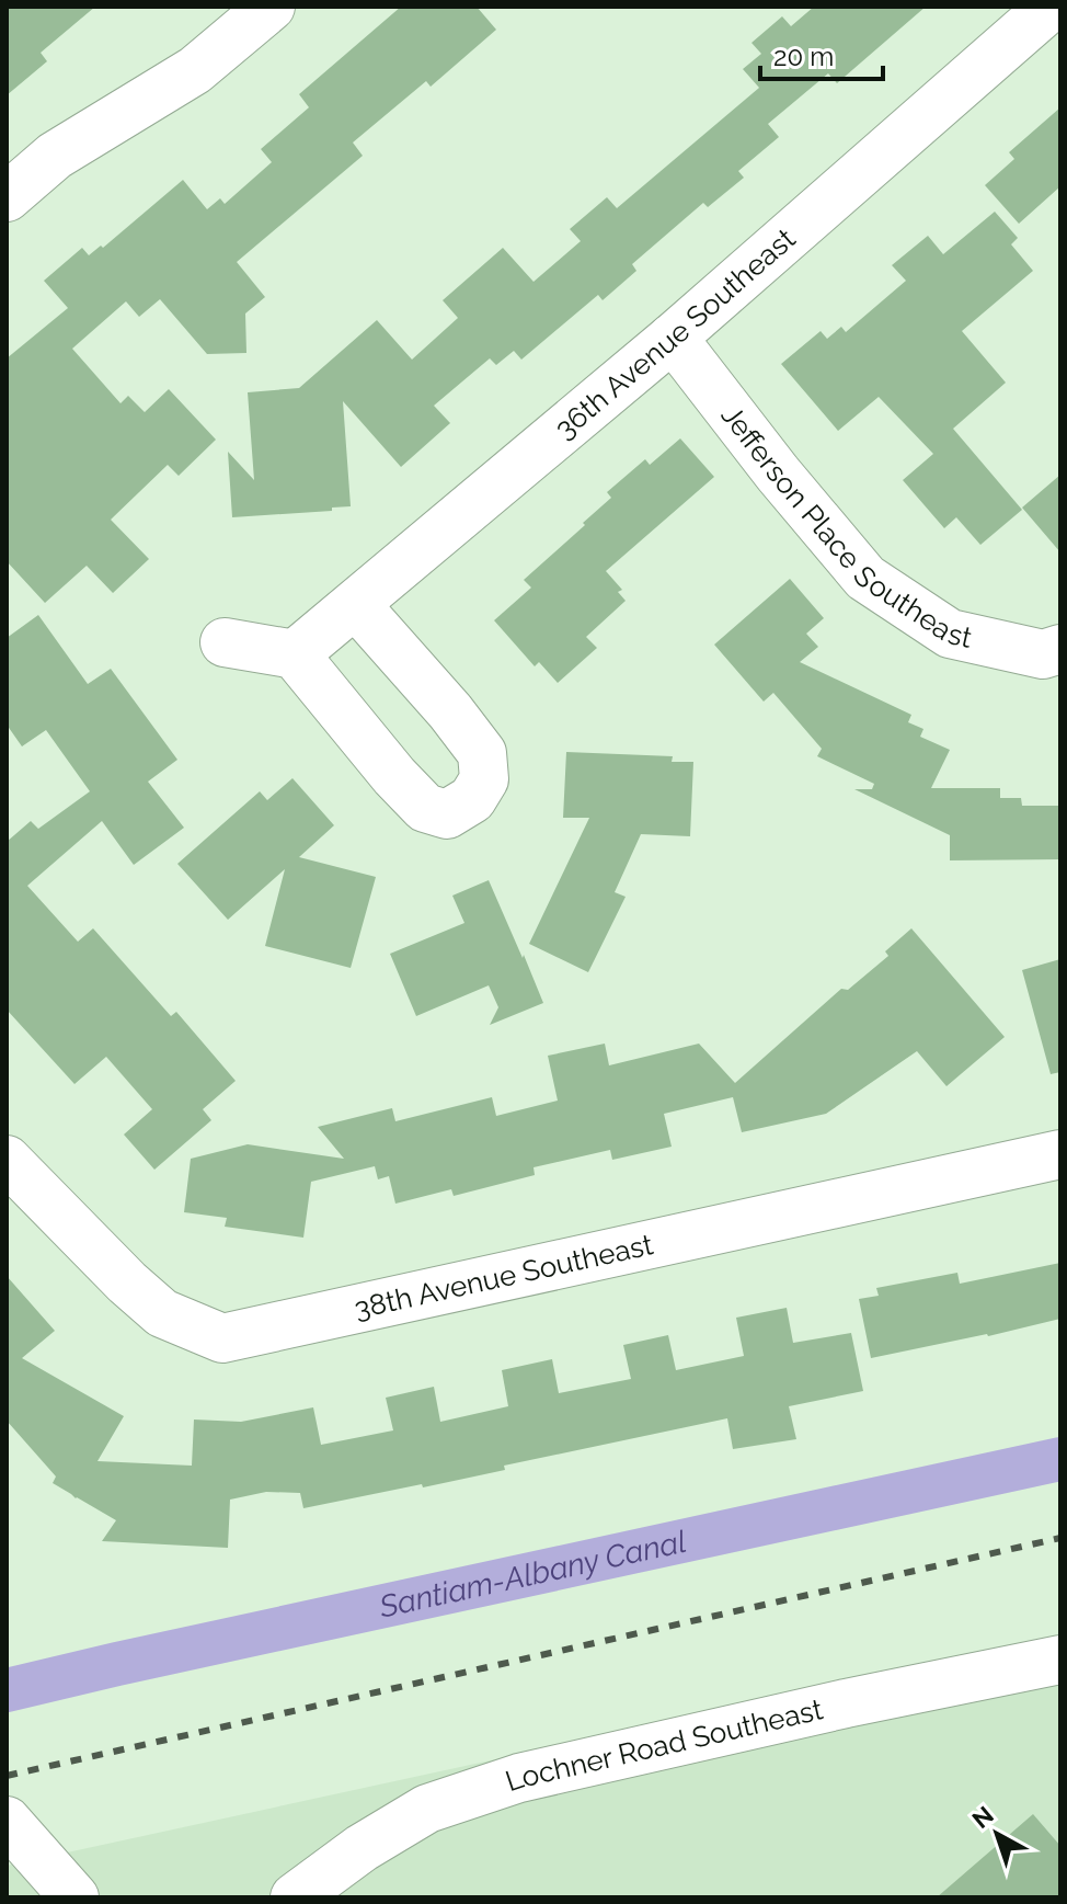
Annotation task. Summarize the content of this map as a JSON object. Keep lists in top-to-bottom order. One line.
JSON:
{"streets":{"street":["36th Avenue Southeast","Jefferson Place Southeast","38th Avenue Southeast","Lochner Road Southeast"]},"crossings":[["36th Avenue Southeast","Jefferson Place Southeast"]],"water":["Santiam-Albany Canal"],"scale_bar":"20 m","north":"top left"}
